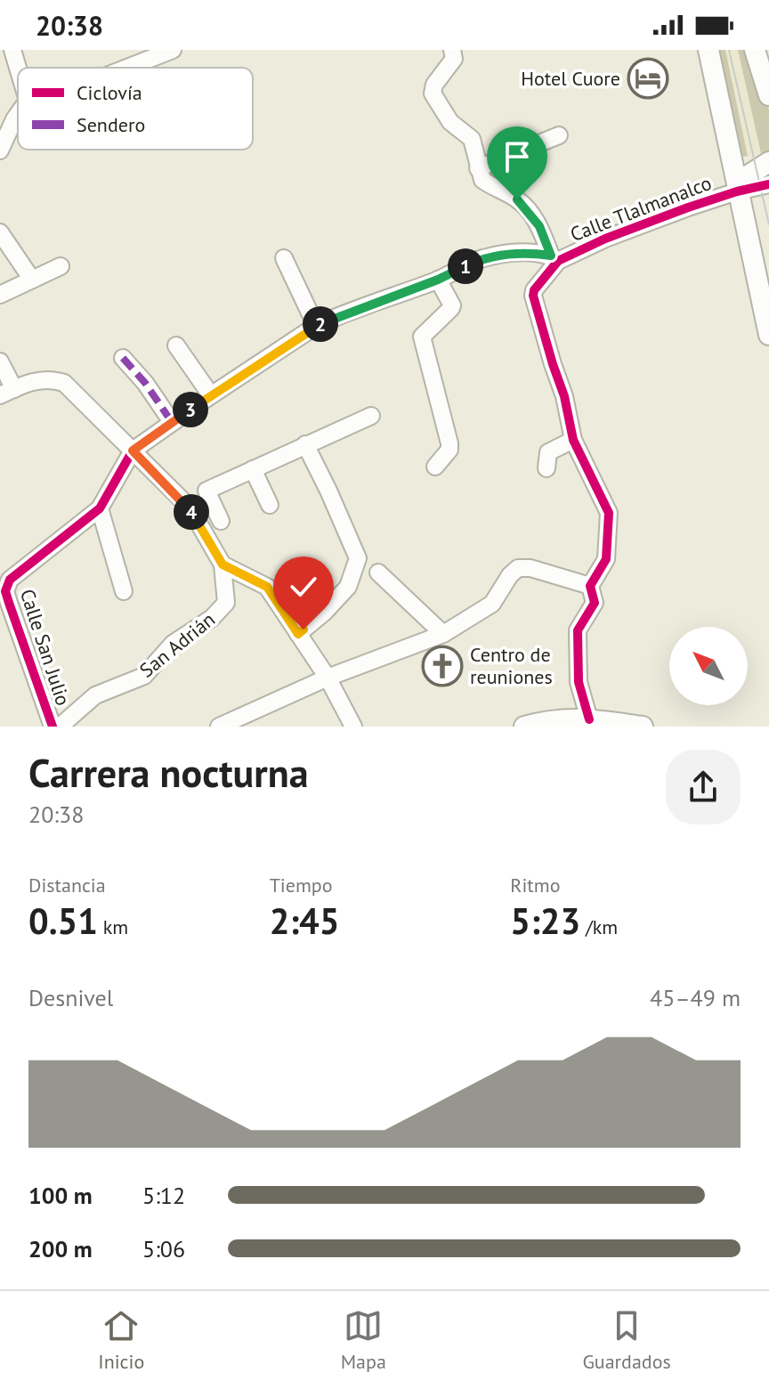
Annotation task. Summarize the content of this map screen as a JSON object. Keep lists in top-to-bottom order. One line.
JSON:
{"streets":{"street":["Calle Tlalmanalco","San Adrián","Calle San Julio"]},"places":{"hotel":["Hotel Cuore"],"church":["Centro de reuniones"]},"legend":["Ciclovía","Sendero"],"north":"top left","page":{"status":"20:38","pins":["1","2","3","4"],"heading":["Carrera nocturna","20:38"],"stats":[["Distancia","0.51 km"],["Tiempo","2:45"],["Ritmo","5:23 /km"]],"chart":["Desnivel","45–49 m"],"list":[{"name":"100 m","note":"5:12"},{"name":"200 m","note":"5:06"}],"tabs":["Inicio","Mapa","Guardados"]}}
